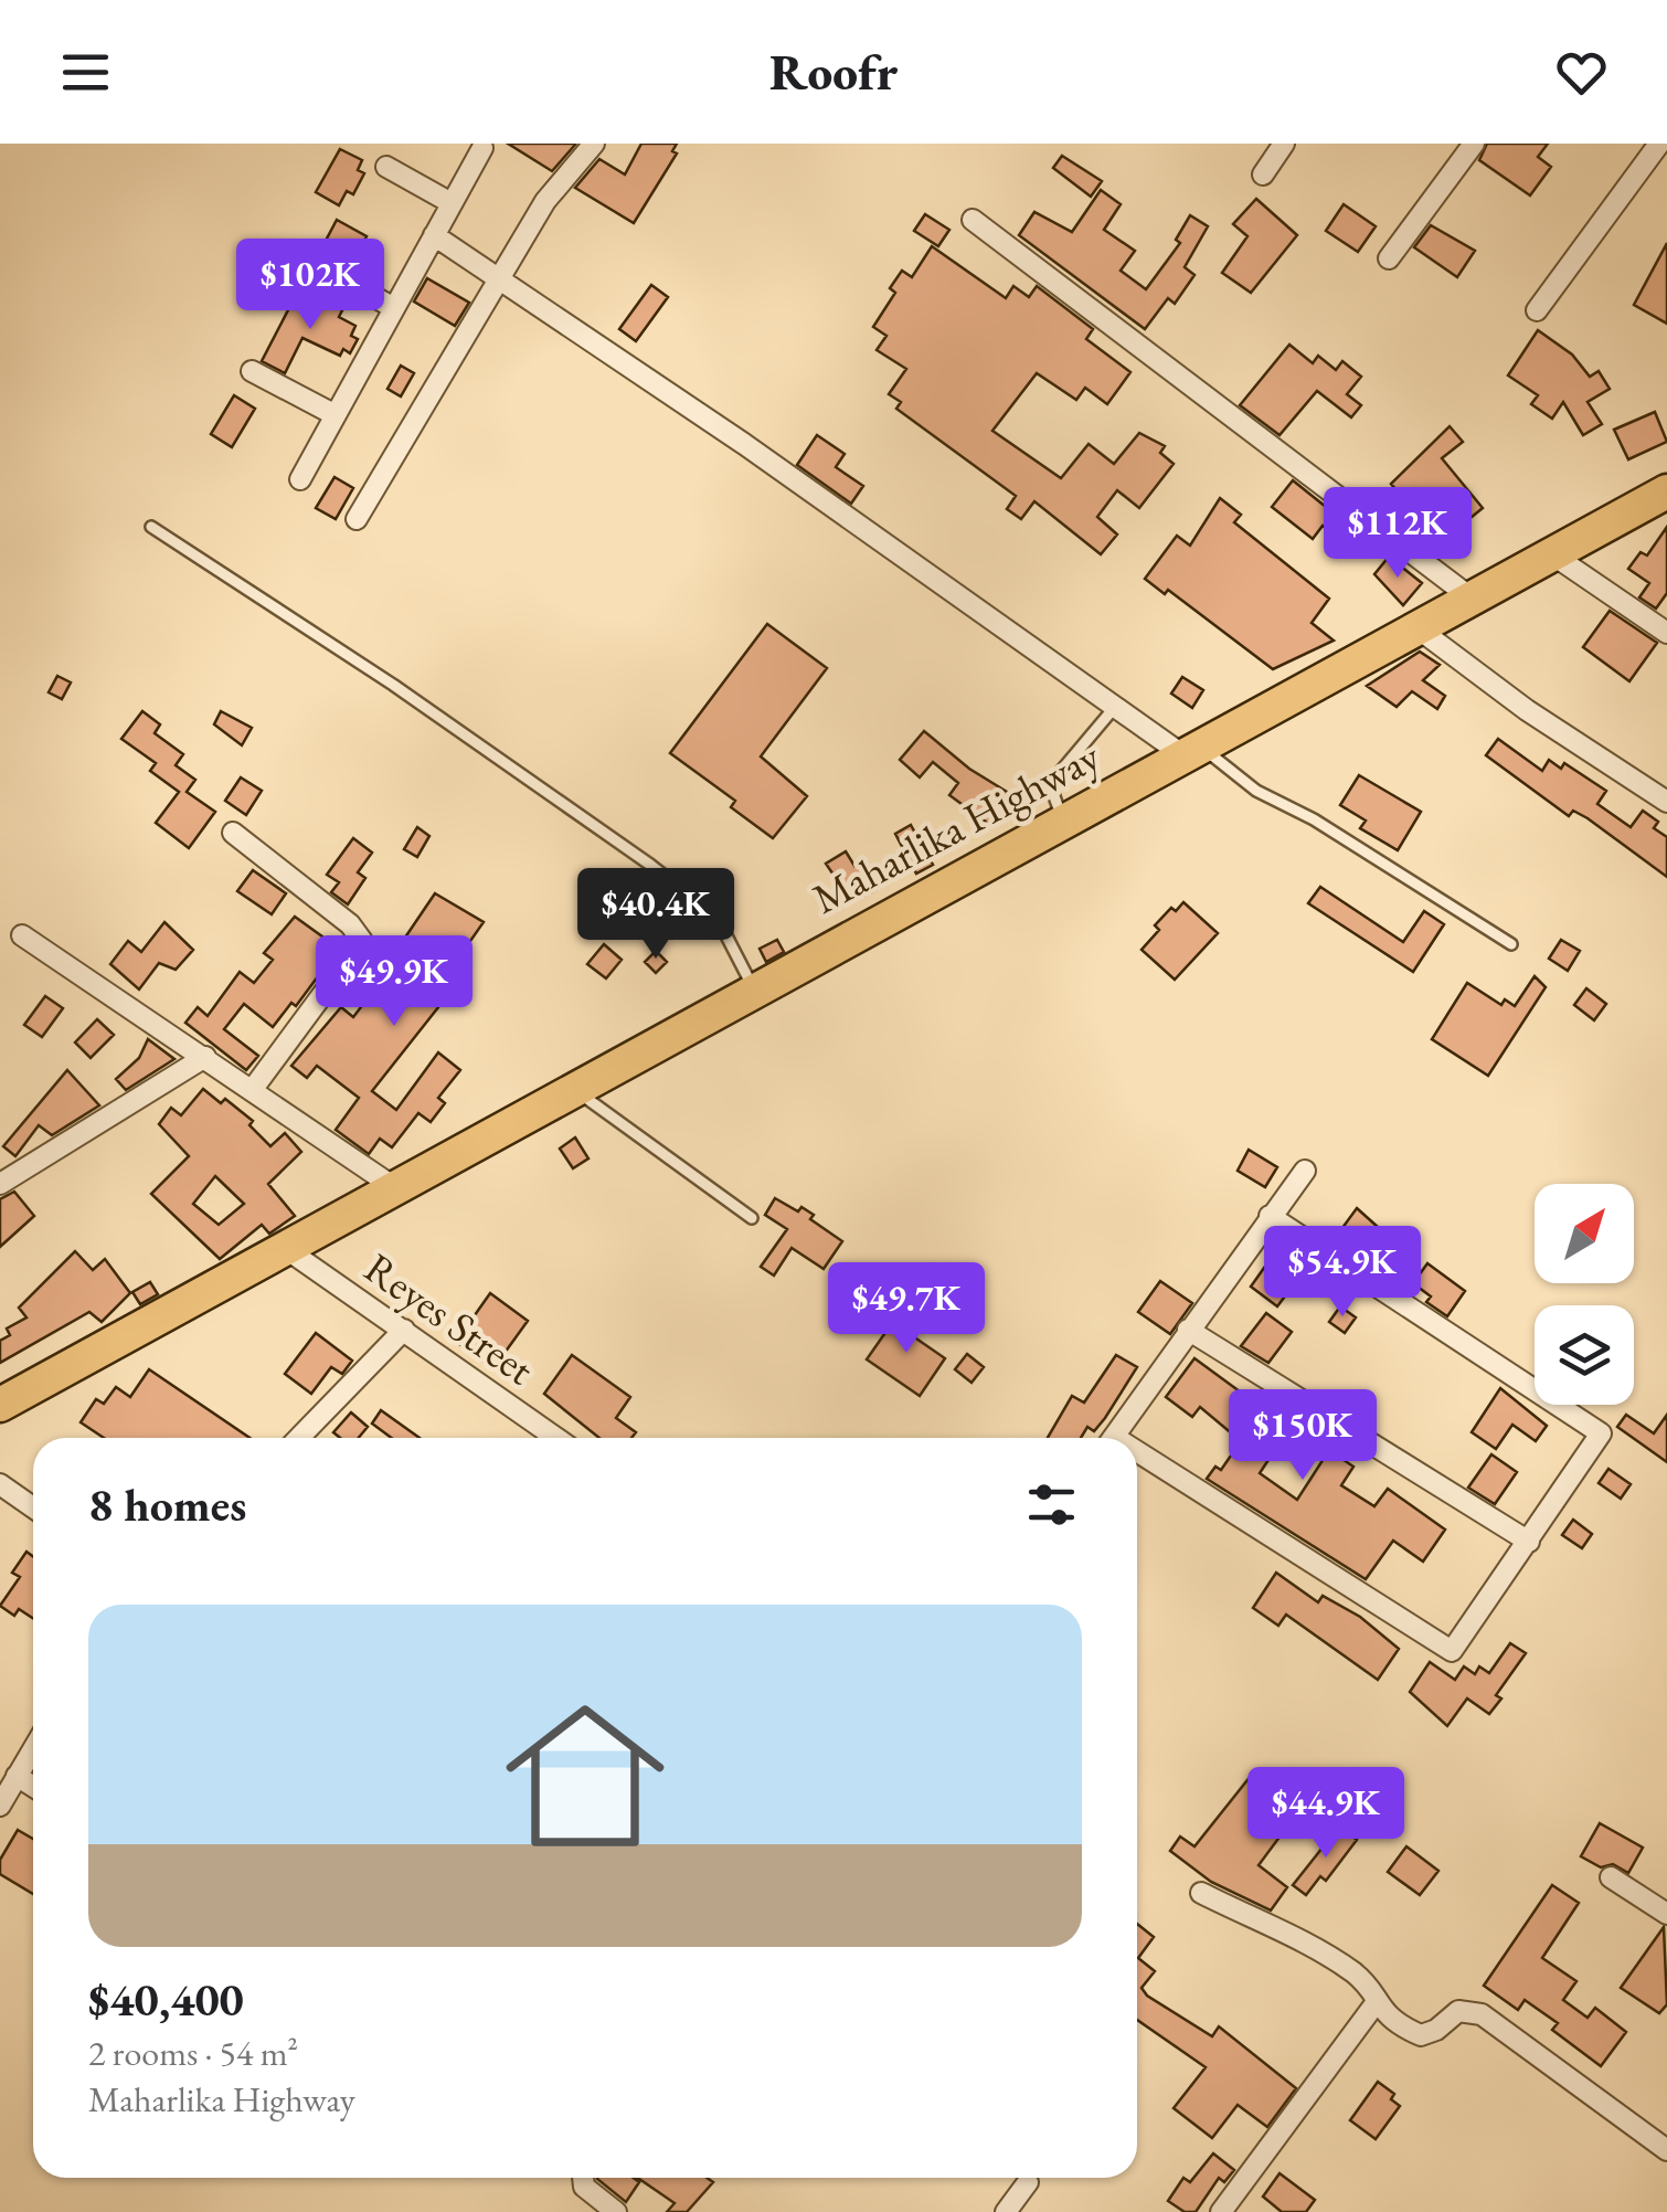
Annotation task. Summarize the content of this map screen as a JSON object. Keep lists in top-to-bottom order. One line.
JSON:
{"streets":{"highway":["Maharlika Highway"],"street":["Reyes Street"]},"crossings":[["Maharlika Highway","Reyes Street"]],"north":"top right","page":{"header":"Roofr","price":["$102K","$112K","$40.4K","$49.9K","$54.9K","$49.7K","$150K","$44.9K"],"heading":"8 homes","list":[{"name":"$40,400","note":"2 rooms · 54 m² · Maharlika Highway"}]}}
